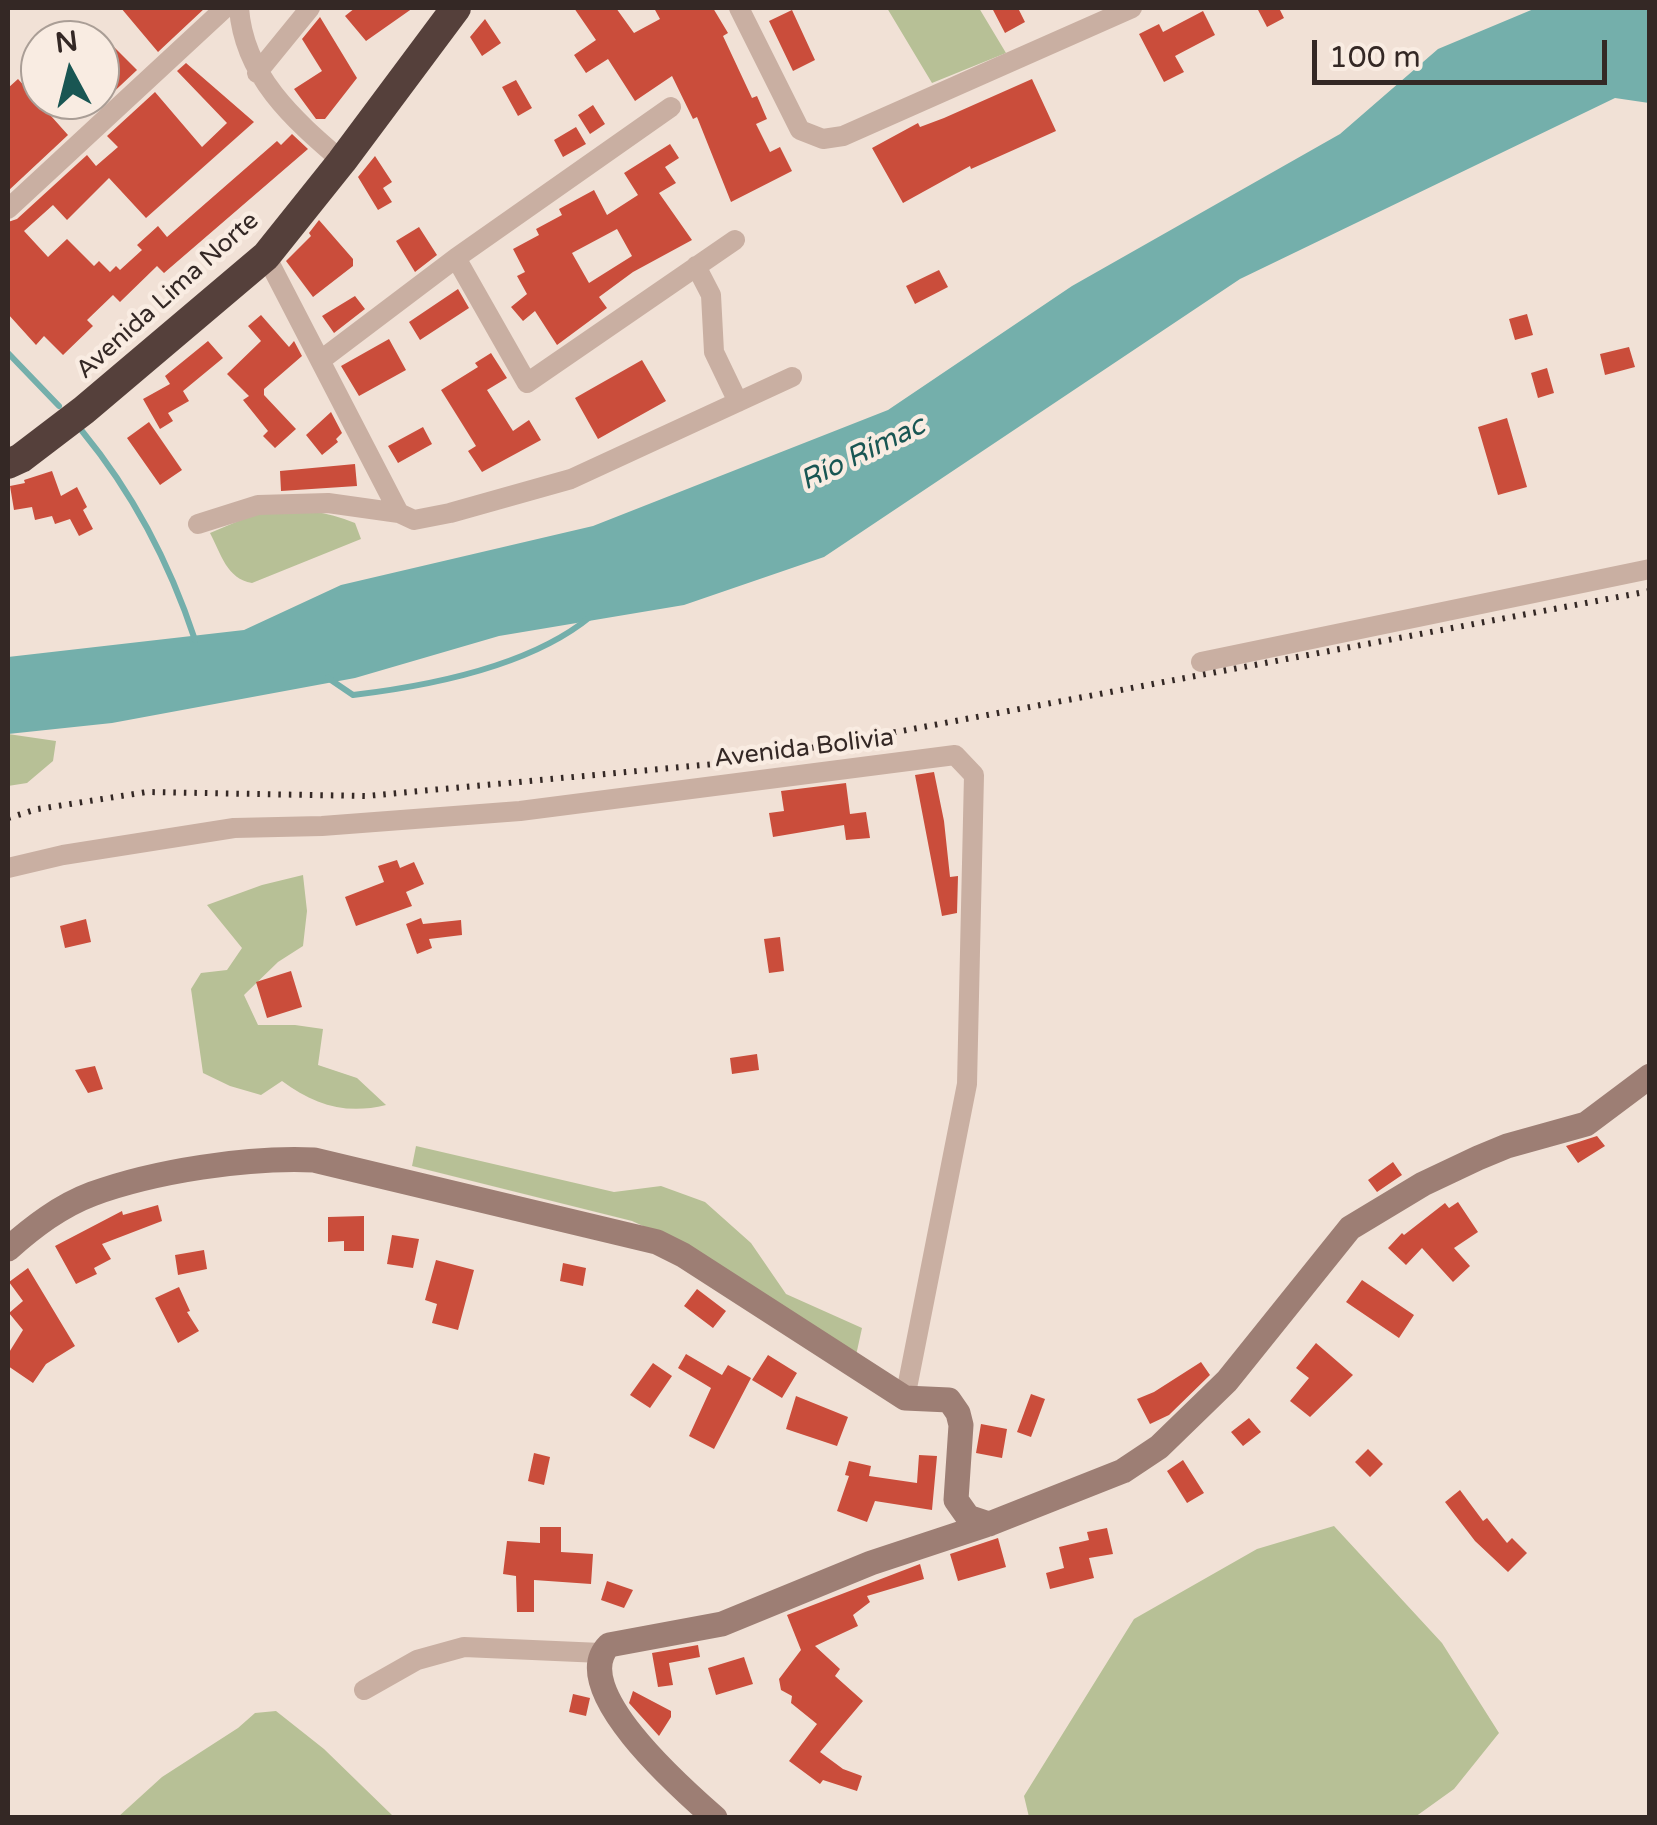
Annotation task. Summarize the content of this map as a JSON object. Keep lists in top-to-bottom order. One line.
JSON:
{"streets":{"highway":["Avenida Lima Norte"],"street":["Avenida Bolivia"]},"water":["Río Rímac"],"scale_bar":"100 m","north":"top"}
